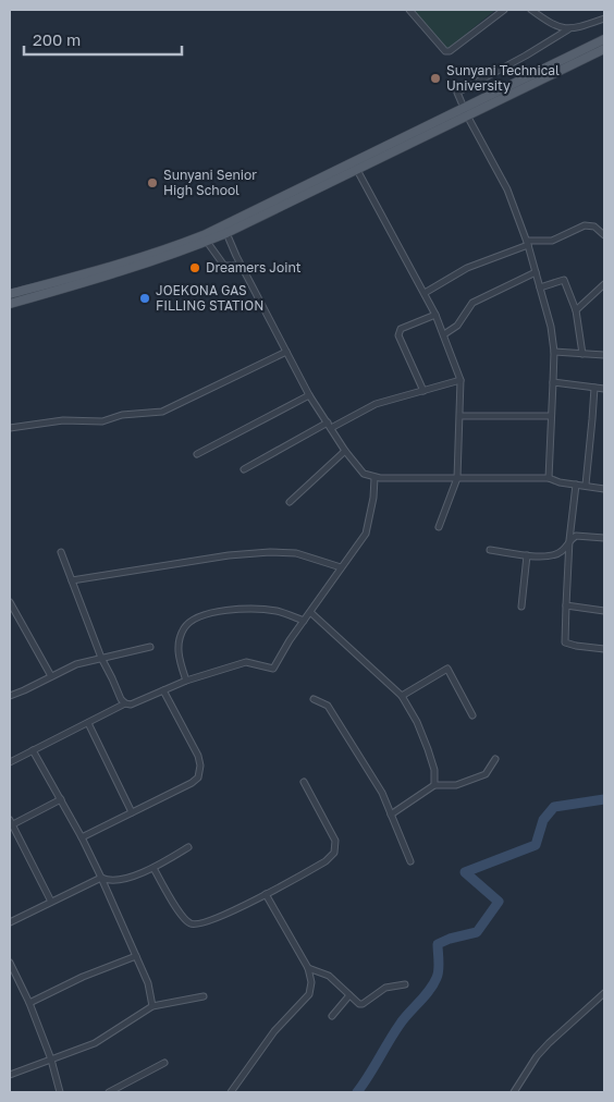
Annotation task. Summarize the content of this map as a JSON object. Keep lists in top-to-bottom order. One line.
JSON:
{"places":["Sunyani Technical University","Sunyani Senior High School","Dreamers Joint","JOEKONA GAS FILLING STATION"],"scale_bar":"200 m"}
